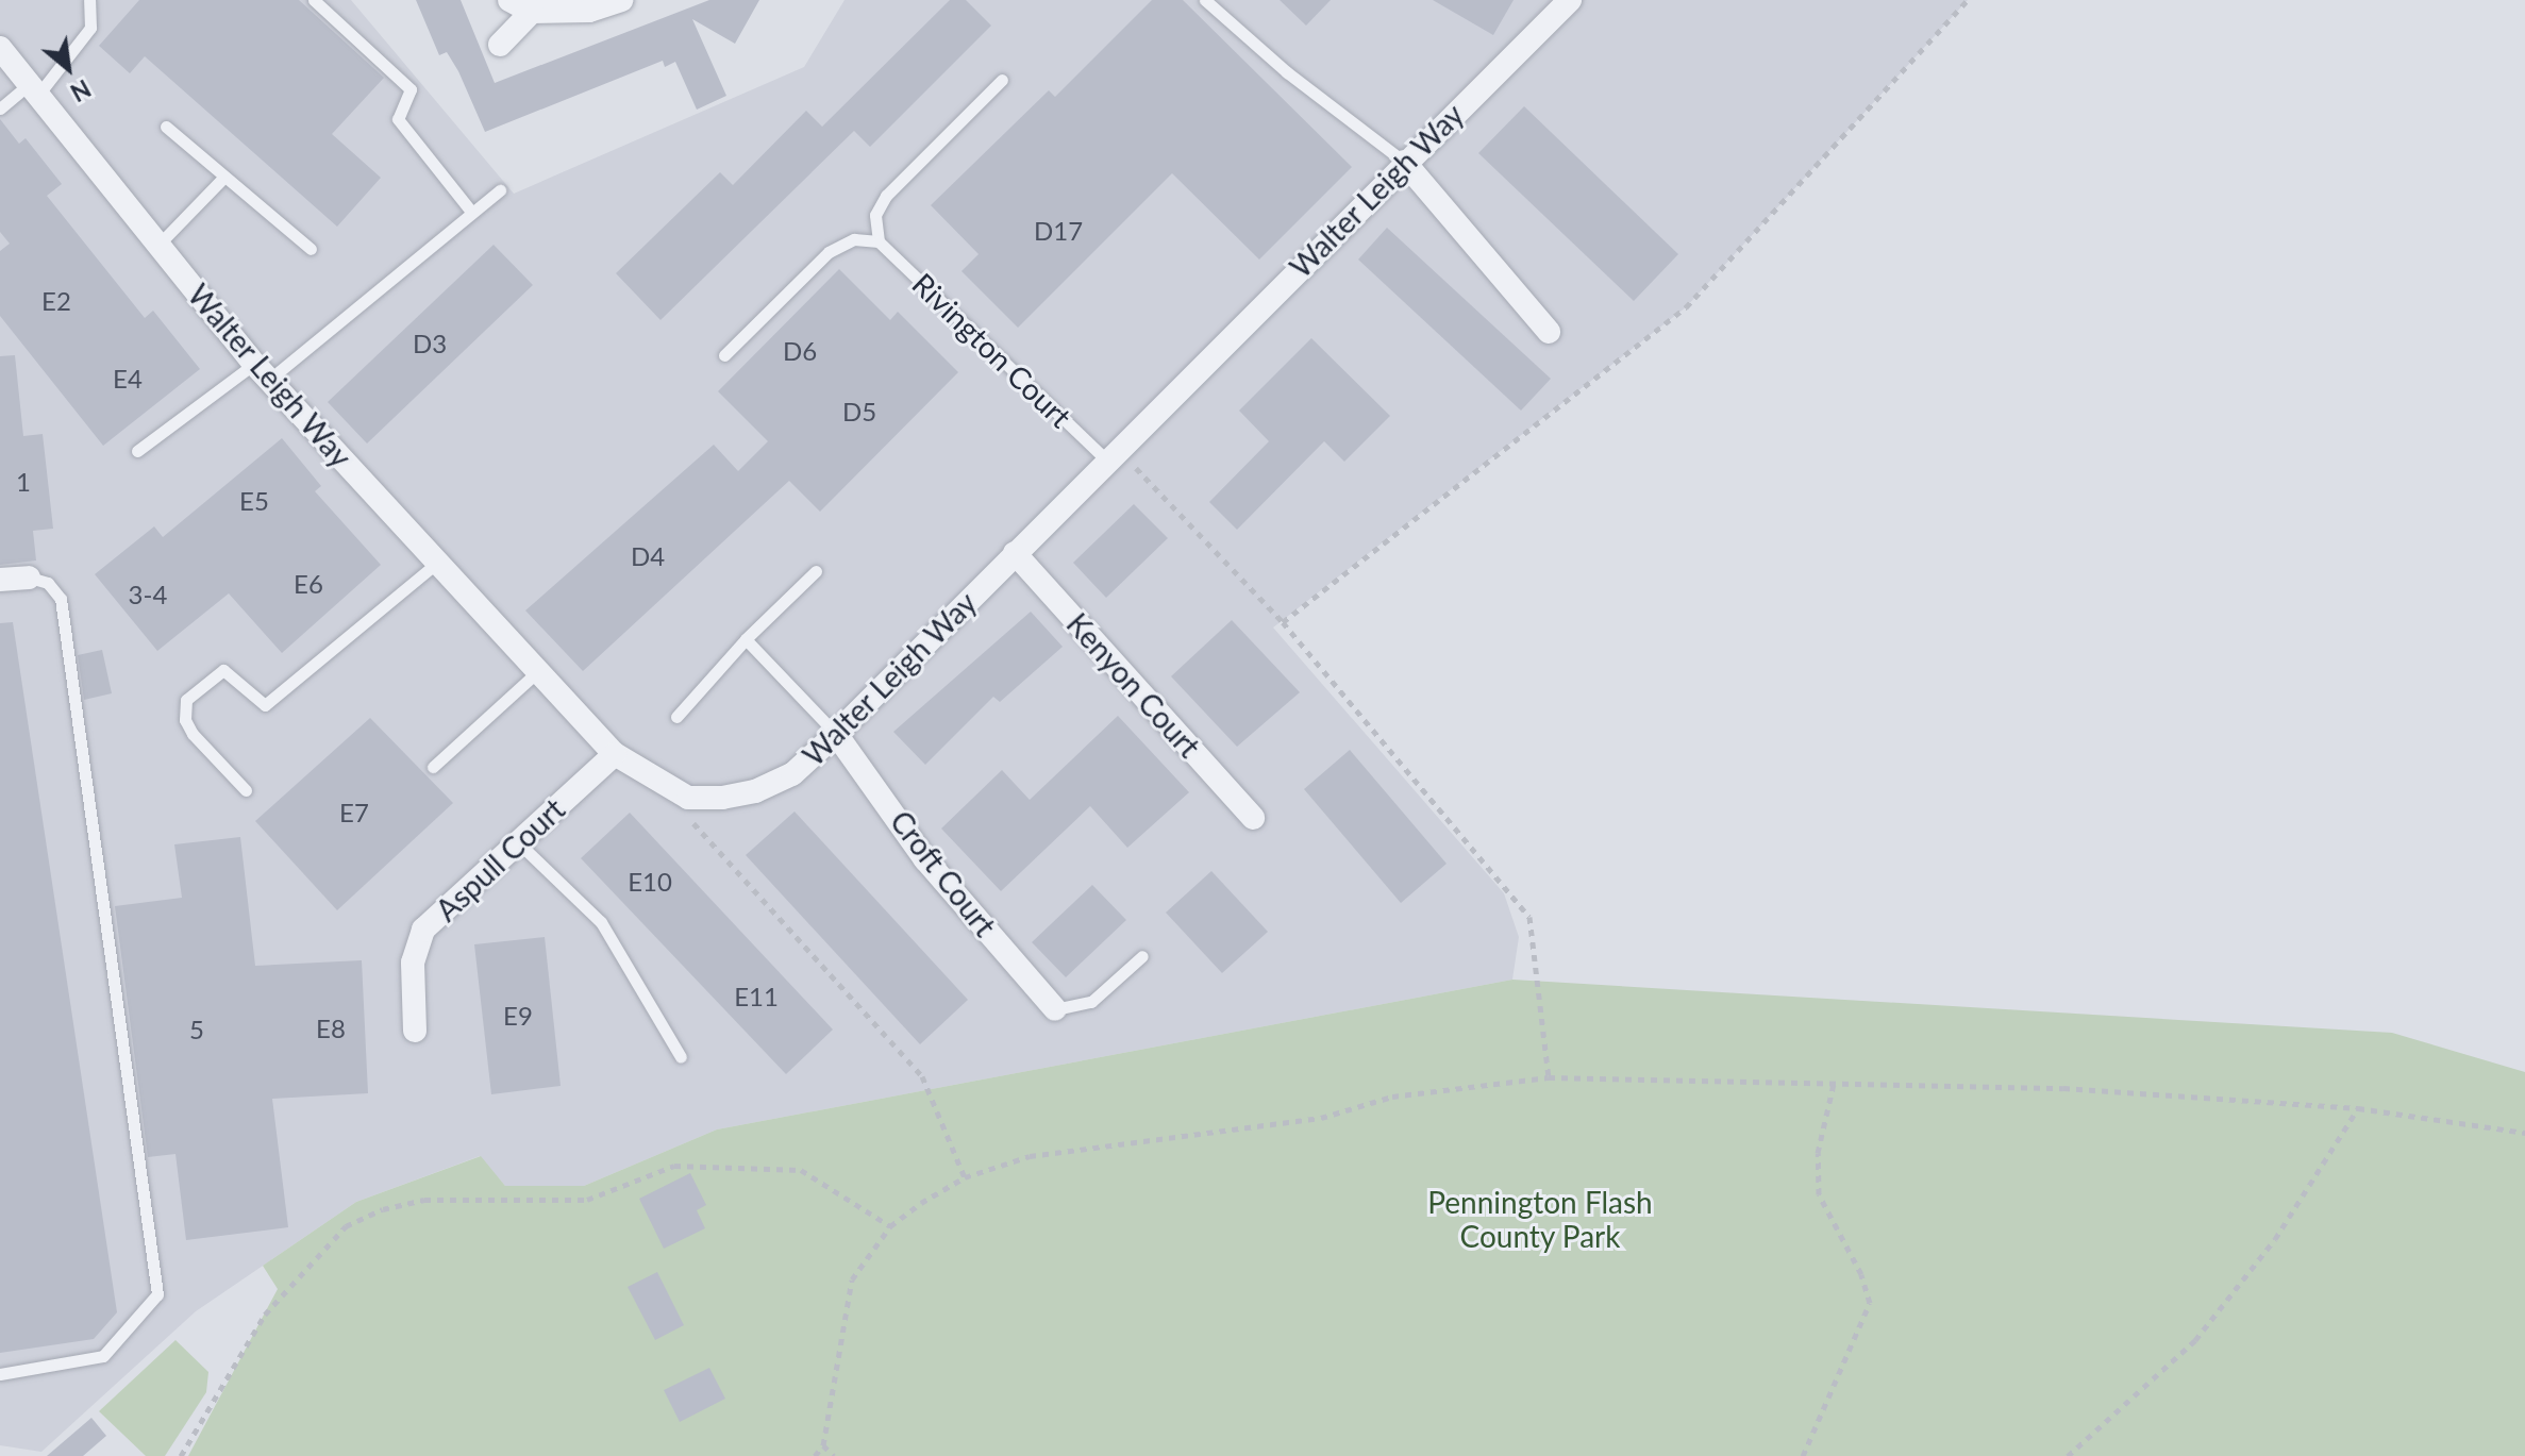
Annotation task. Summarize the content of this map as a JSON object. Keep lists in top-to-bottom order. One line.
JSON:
{"streets":{"street":["Walter Leigh Way","Kenyon Court","Aspull Court","Croft Court"],"lane":["Rivington Court"]},"crossings":[["Walter Leigh Way","Rivington Court"],["Walter Leigh Way","Kenyon Court"],["Walter Leigh Way","Aspull Court"],["Walter Leigh Way","Croft Court"]],"parks":["Pennington Flash County Park"],"house_numbers":["D17","E2","D3","D6","E4","D5","1","E5","D4","E6","3-4","E7","E10","E11","E9","E8","5"],"north":"bottom right"}
